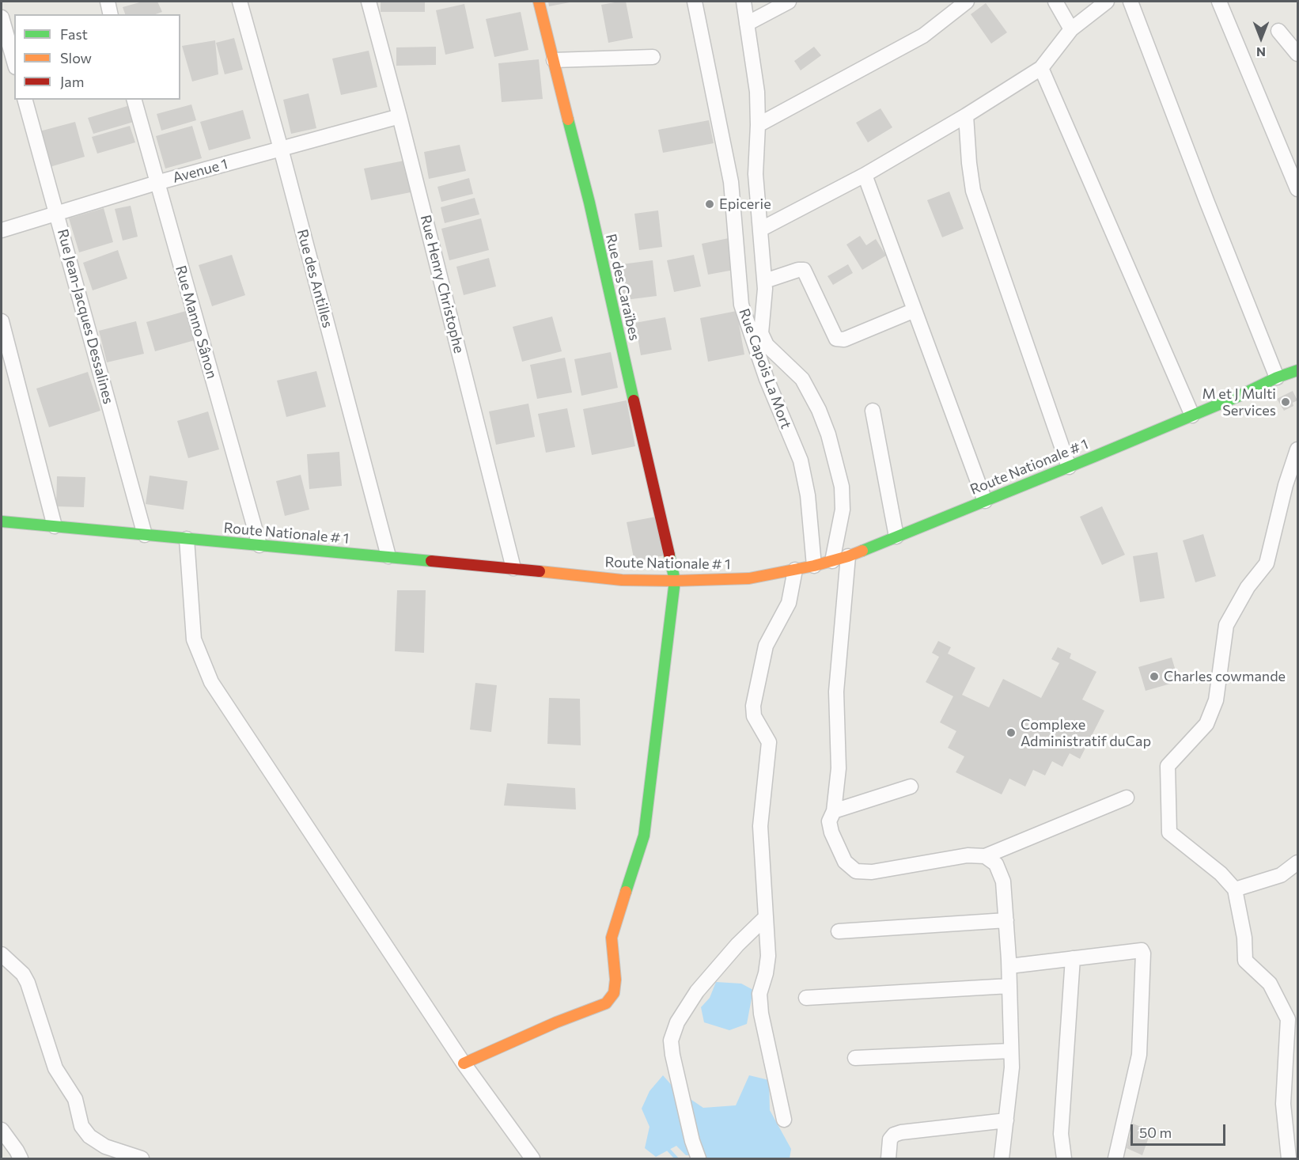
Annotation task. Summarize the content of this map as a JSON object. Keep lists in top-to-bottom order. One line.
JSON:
{"streets":{"main road":["Rue des Caraïbes","Route Nationale # 1"],"street":["Avenue 1","Rue des Antilles","Rue Henry Christophe","Rue Jean-Jacques Dessalines","Rue Manno Sânon","Rue Capois La Mort"]},"crossings":[["Avenue 1","Rue des Antilles"],["Avenue 1","Rue Henry Christophe"],["Avenue 1","Rue Jean-Jacques Dessalines"],["Avenue 1","Rue Manno Sânon"],["Rue des Antilles","Route Nationale # 1"],["Rue Henry Christophe","Route Nationale # 1"],["Rue des Caraïbes","Route Nationale # 1"],["Rue Jean-Jacques Dessalines","Route Nationale # 1"],["Rue Manno Sânon","Route Nationale # 1"],["Rue Capois La Mort","Route Nationale # 1"]],"places":["Epicerie","M et J Multi Services","Charles cowmande","Complexe Administratif duCap"],"legend":["Fast","Slow","Jam"],"scale_bar":"50 m","north":"bottom"}
